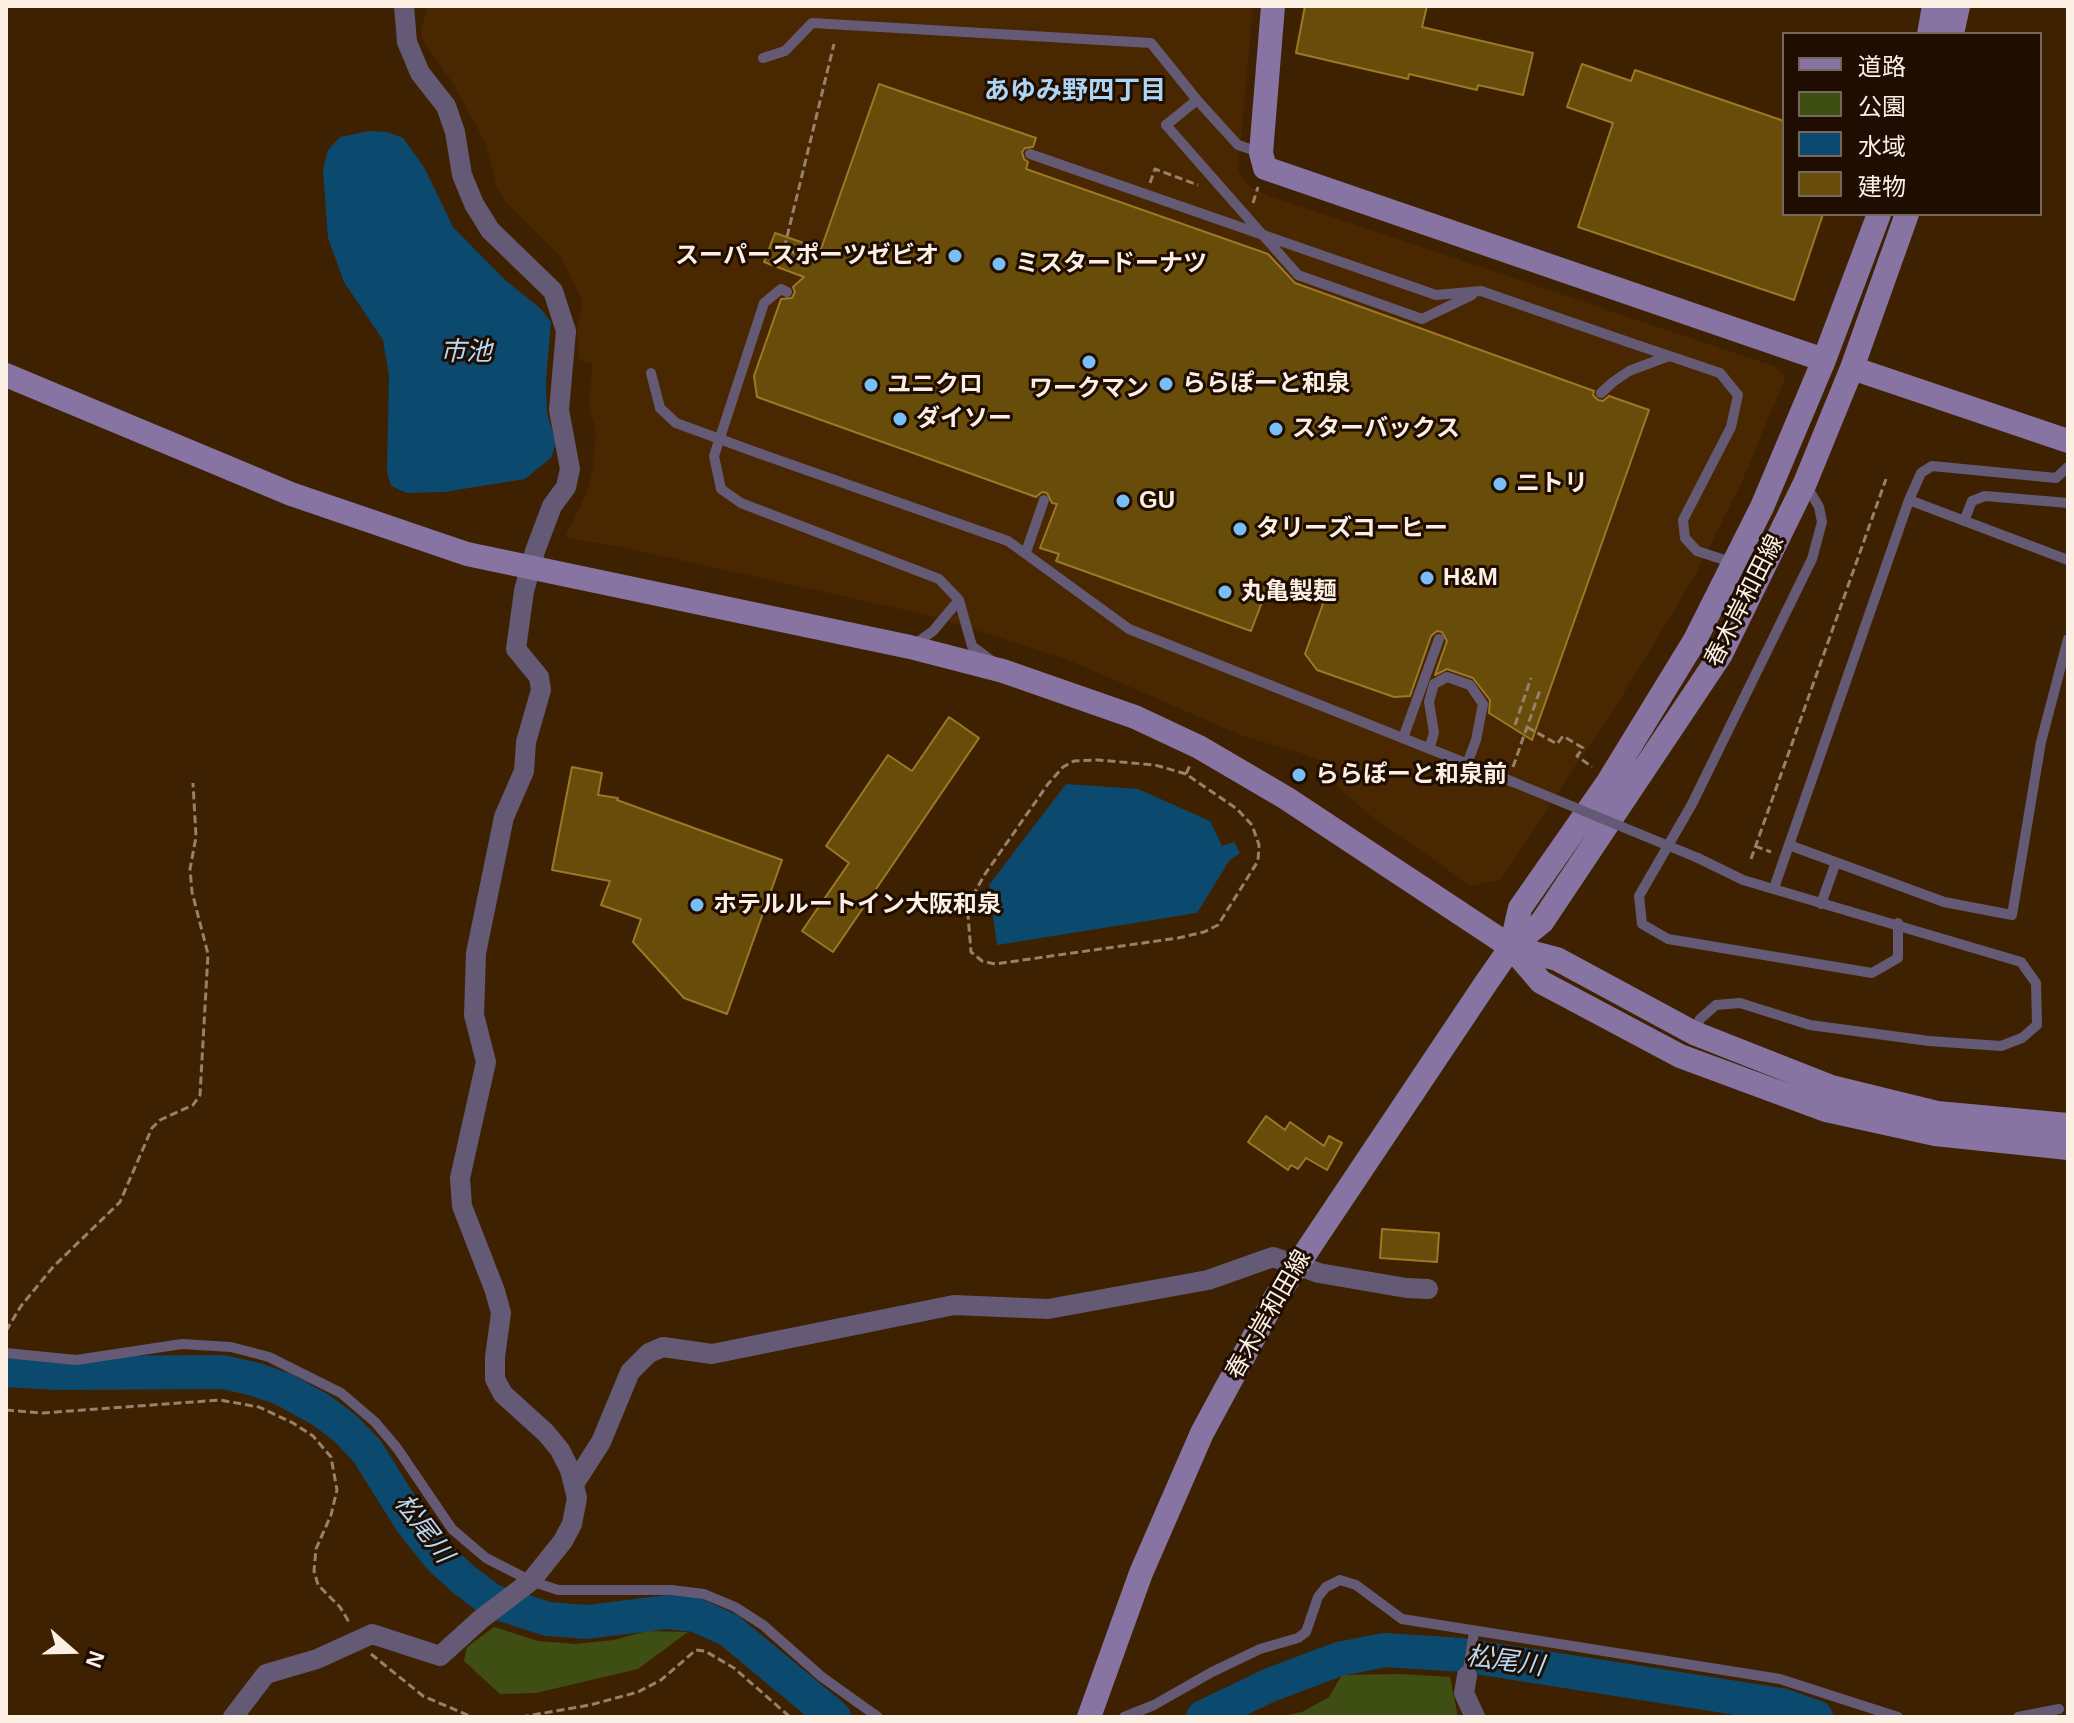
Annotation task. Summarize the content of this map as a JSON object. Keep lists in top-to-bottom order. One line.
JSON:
{"streets":{"street":["春木岸和田線"]},"districts":["あゆみ野四丁目"],"water":["市池","松尾川"],"places":["スーパースポーツゼビオ","ミスタードーナツ","ワークマン","ららぽーと和泉","ユニクロ","ダイソー","スターバックス","ニトリ","GU","タリーズコーヒー","H&M","丸亀製麺","ららぽーと和泉前","ホテルルートイン大阪和泉"],"legend":["道路","公園","水域","建物"],"north":"right"}
